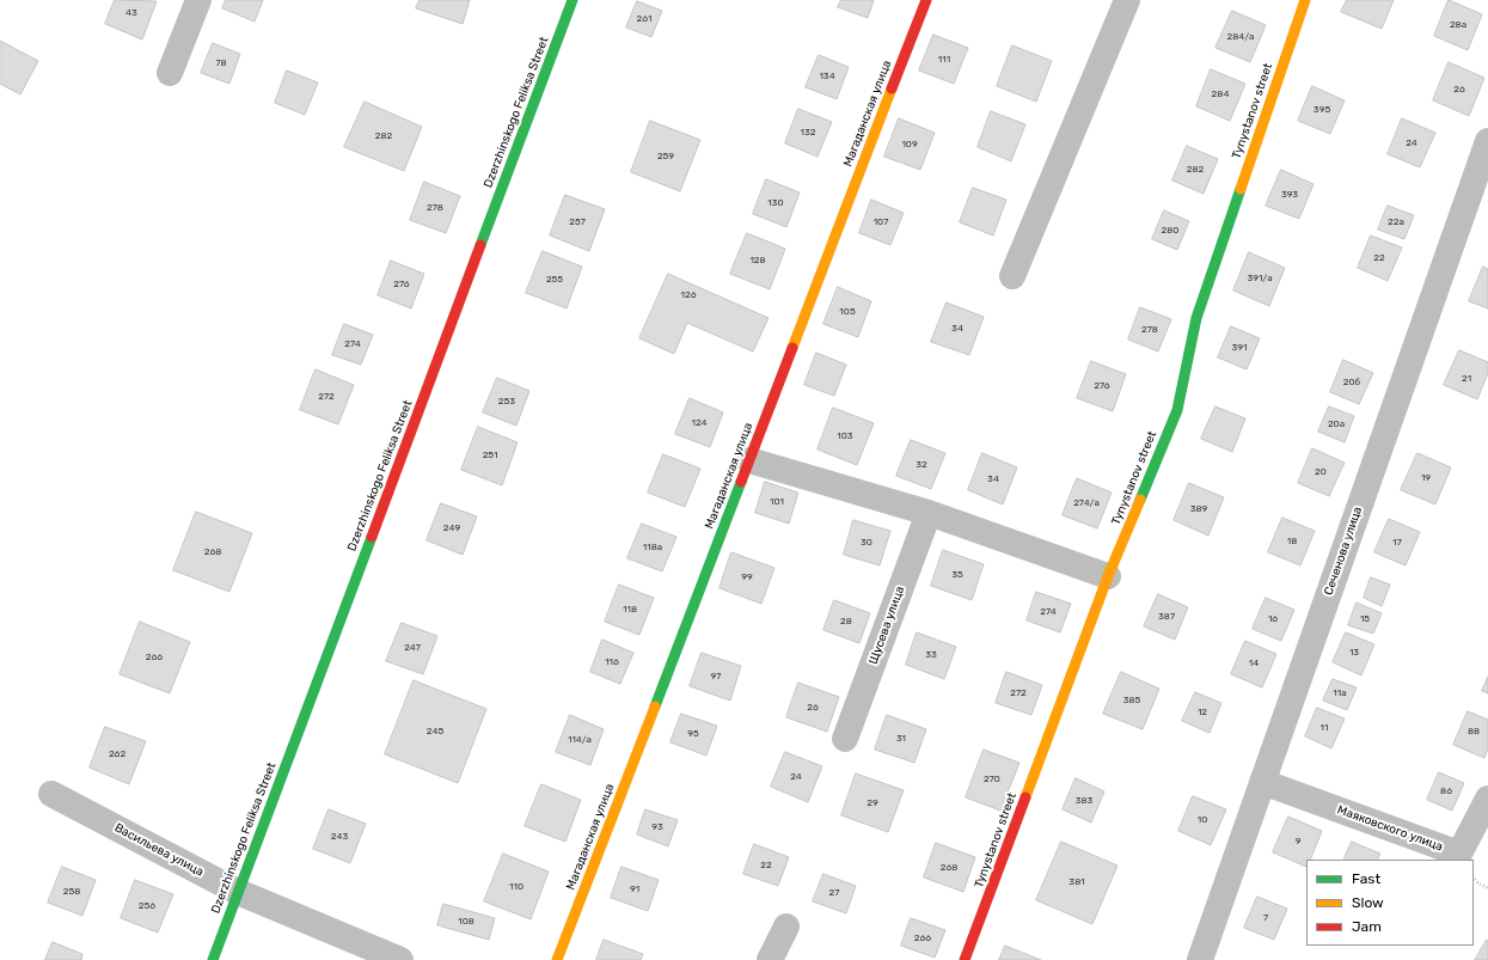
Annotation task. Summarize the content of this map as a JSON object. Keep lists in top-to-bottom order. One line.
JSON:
{"streets":{"street":["Tynystanov street","Dzerzhinskogo Feliksa Street","Магаданская улица","Сеченова улица","Щусева улица","Маяковского улица","Васильева улица"]},"crossings":[["Dzerzhinskogo Feliksa Street","Васильева улица"],["Сеченова улица","Маяковского улица"]],"house_numbers":["43","261","28а","284/а","111","78","134","26","284","395","132","282","24","109","259","282","393","130","278","257","107","22а","280","22","128","391/а","255","276","126","105","34","278","274","391","21","20б","276","272","253","124","20а","103","251","32","20","19","34","101","274/а","389","249","18","30","17","118а","268","35","99","118","274","387","16","15","28","247","13","33","266","116","14","97","272","11а","385","26","12","11","245","88","95","31","114/а","262","24","270","86","383","29","10","93","243","9","22","268","381","110","91","258","27","256","7","108","266"],"legend":["Fast","Slow","Jam"]}
